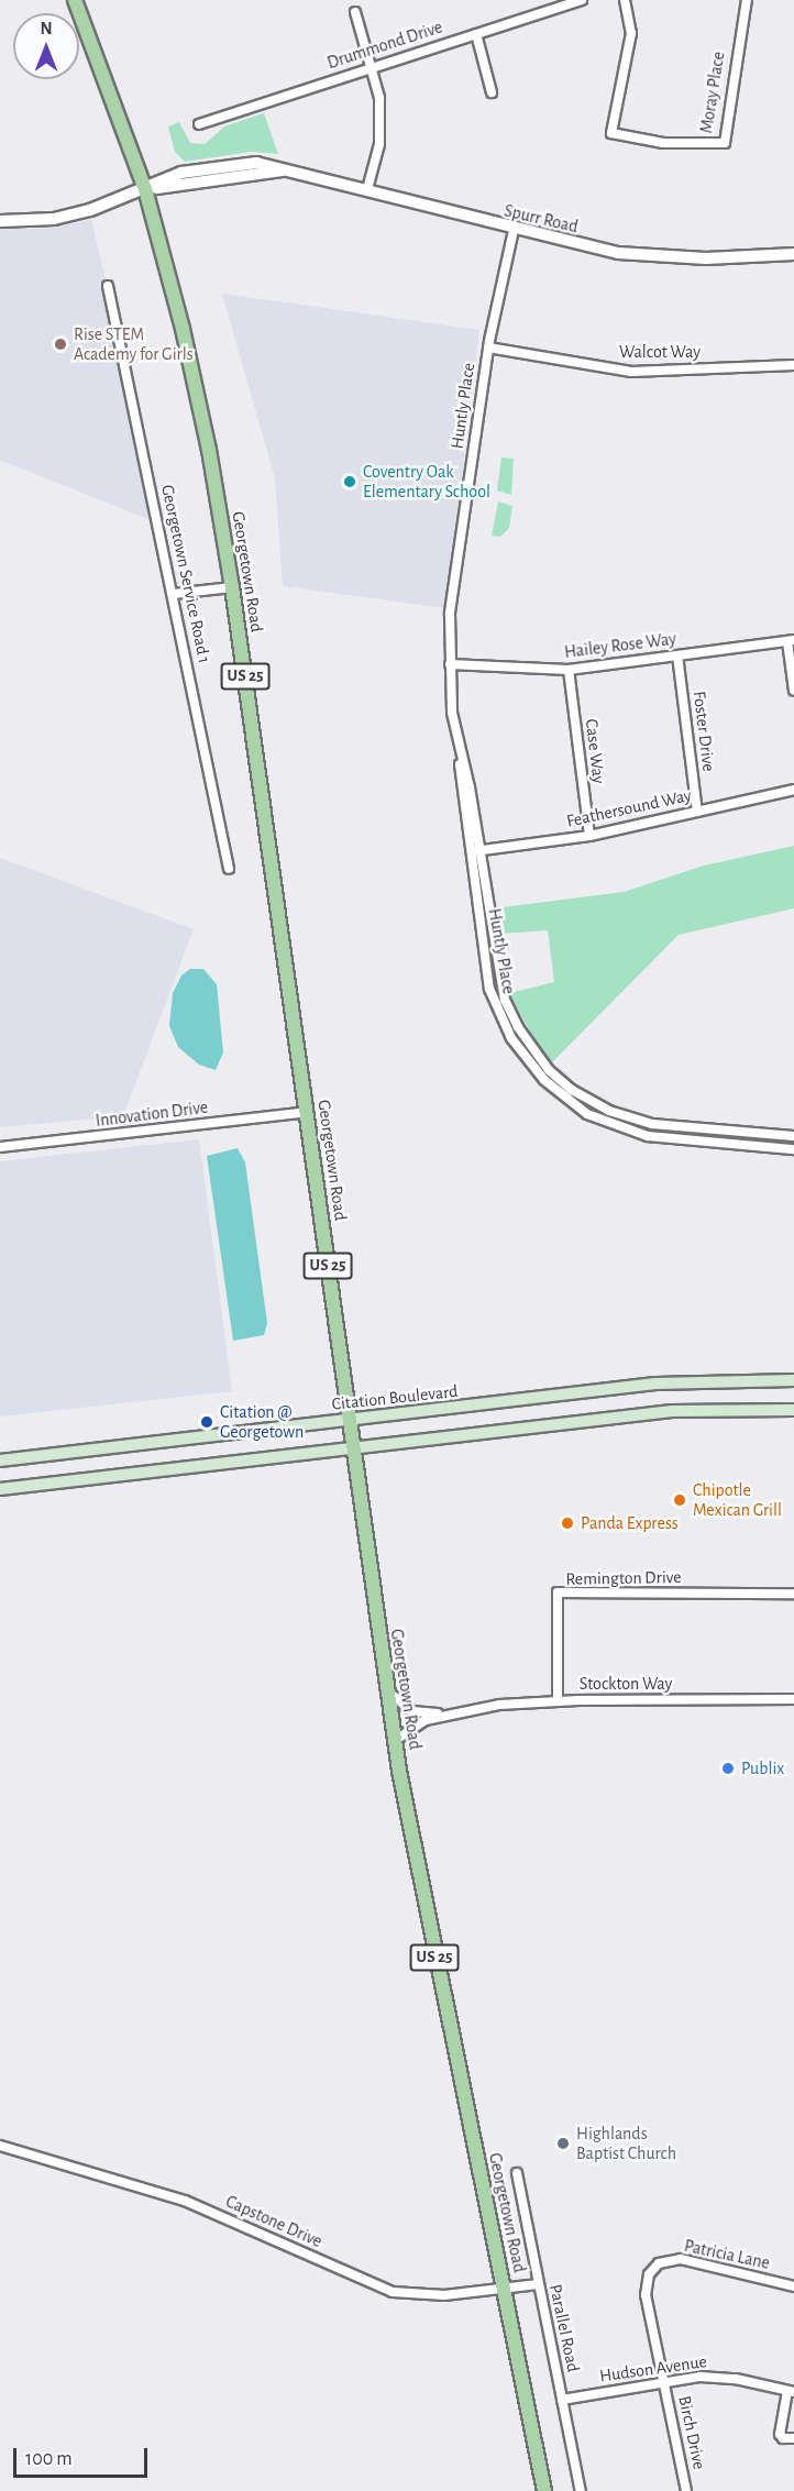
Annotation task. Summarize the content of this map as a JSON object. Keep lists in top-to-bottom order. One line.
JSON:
{"streets":{"main road":["Georgetown Road","US 25","Citation Boulevard"],"street":["Drummond Drive","Moray Place","Spurr Road","Walcot Way","Huntly Place","Georgetown Service Road 1","Hailey Rose Way","Foster Drive","Case Way","Feathersound Way","Innovation Drive","Remington Drive","Stockton Way","Capstone Drive","Patricia Lane","Parallel Road","Hudson Avenue","Birch Drive"]},"crossings":[["Spurr Road","Huntly Place"],["Spurr Road","Georgetown Road"],["Walcot Way","Huntly Place"],["Huntly Place","Hailey Rose Way"],["Huntly Place","Feathersound Way"],["Georgetown Road","Innovation Drive"],["Georgetown Road","Citation Boulevard"],["Georgetown Road","Stockton Way"],["Georgetown Road","Capstone Drive"],["Hailey Rose Way","Foster Drive"],["Hailey Rose Way","Case Way"],["Foster Drive","Feathersound Way"],["Case Way","Feathersound Way"],["Remington Drive","Stockton Way"],["Capstone Drive","Parallel Road"],["Patricia Lane","Hudson Avenue"],["Patricia Lane","Birch Drive"],["Parallel Road","Hudson Avenue"],["Hudson Avenue","Birch Drive"]],"places":["Rise STEM Academy for Girls","Coventry Oak Elementary School","Citation @ Georgetown","Chipotle Mexican Grill","Panda Express","Publix","Highlands Baptist Church"],"scale_bar":"100 m","north":"top"}
